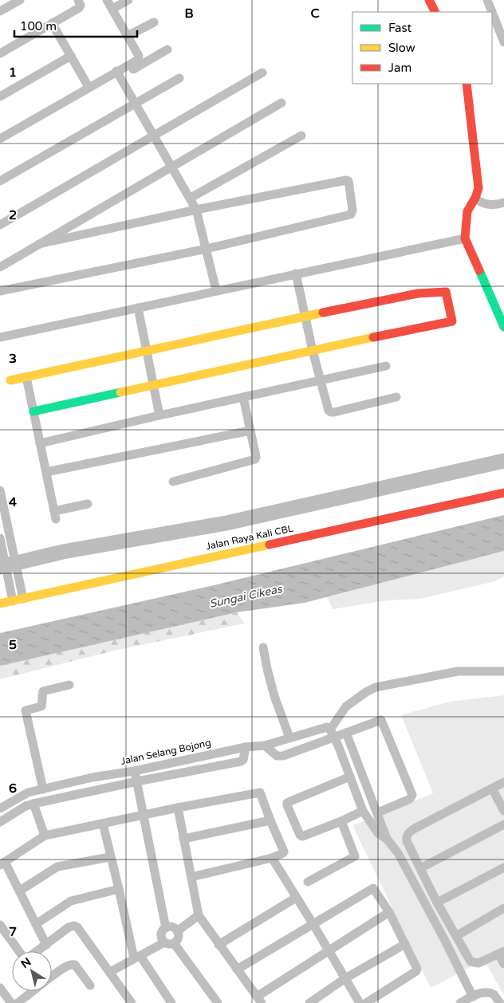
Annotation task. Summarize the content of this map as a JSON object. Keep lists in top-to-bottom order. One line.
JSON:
{"streets":{"street":["Jalan Raya Kali CBL","Jalan Selang Bojong"]},"water":["Sungai Cikeas"],"legend":["Fast","Slow","Jam"],"scale_bar":"100 m","north":"top left","grid":{"columns":["B","C"],"rows":["1","2","3","4","5","6","7"]}}
